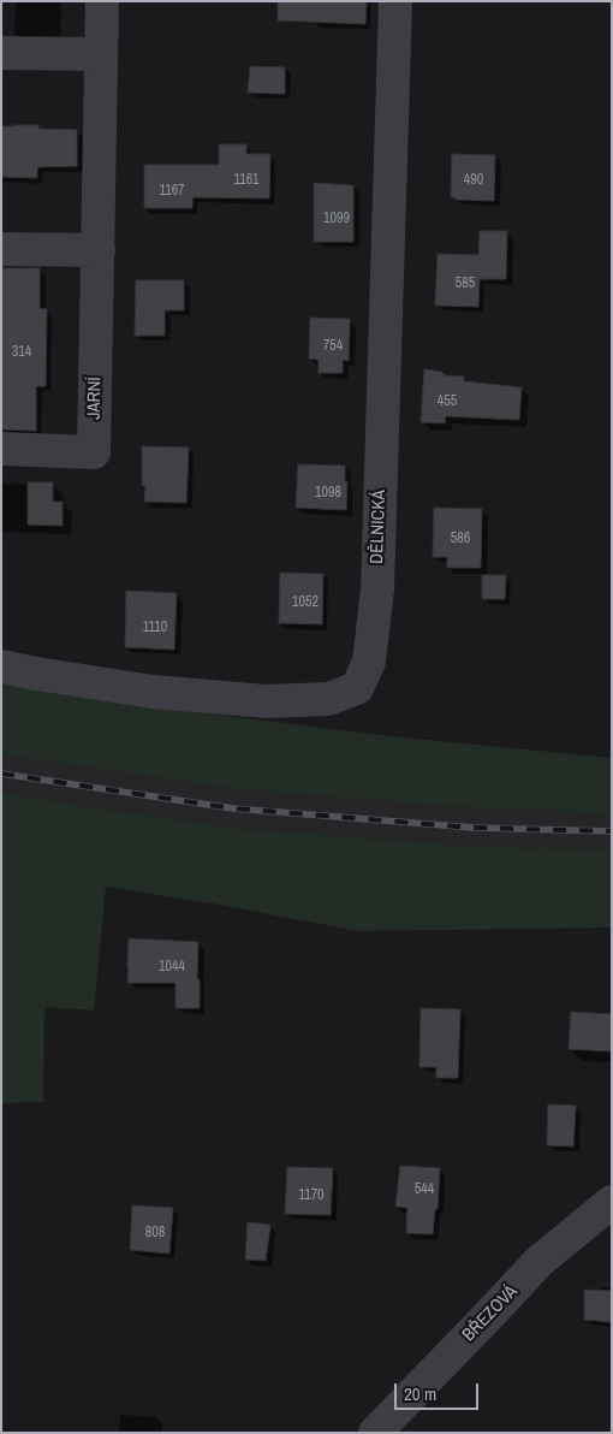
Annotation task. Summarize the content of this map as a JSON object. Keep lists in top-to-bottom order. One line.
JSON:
{"streets":{"street":["JARNÍ","DĚLNICKÁ","BŘEZOVÁ"]},"house_numbers":["1161","490","1167","1099","585","754","314","455","1098","586","1052","1110","1044","544","1170","808"],"scale_bar":"20 m"}
